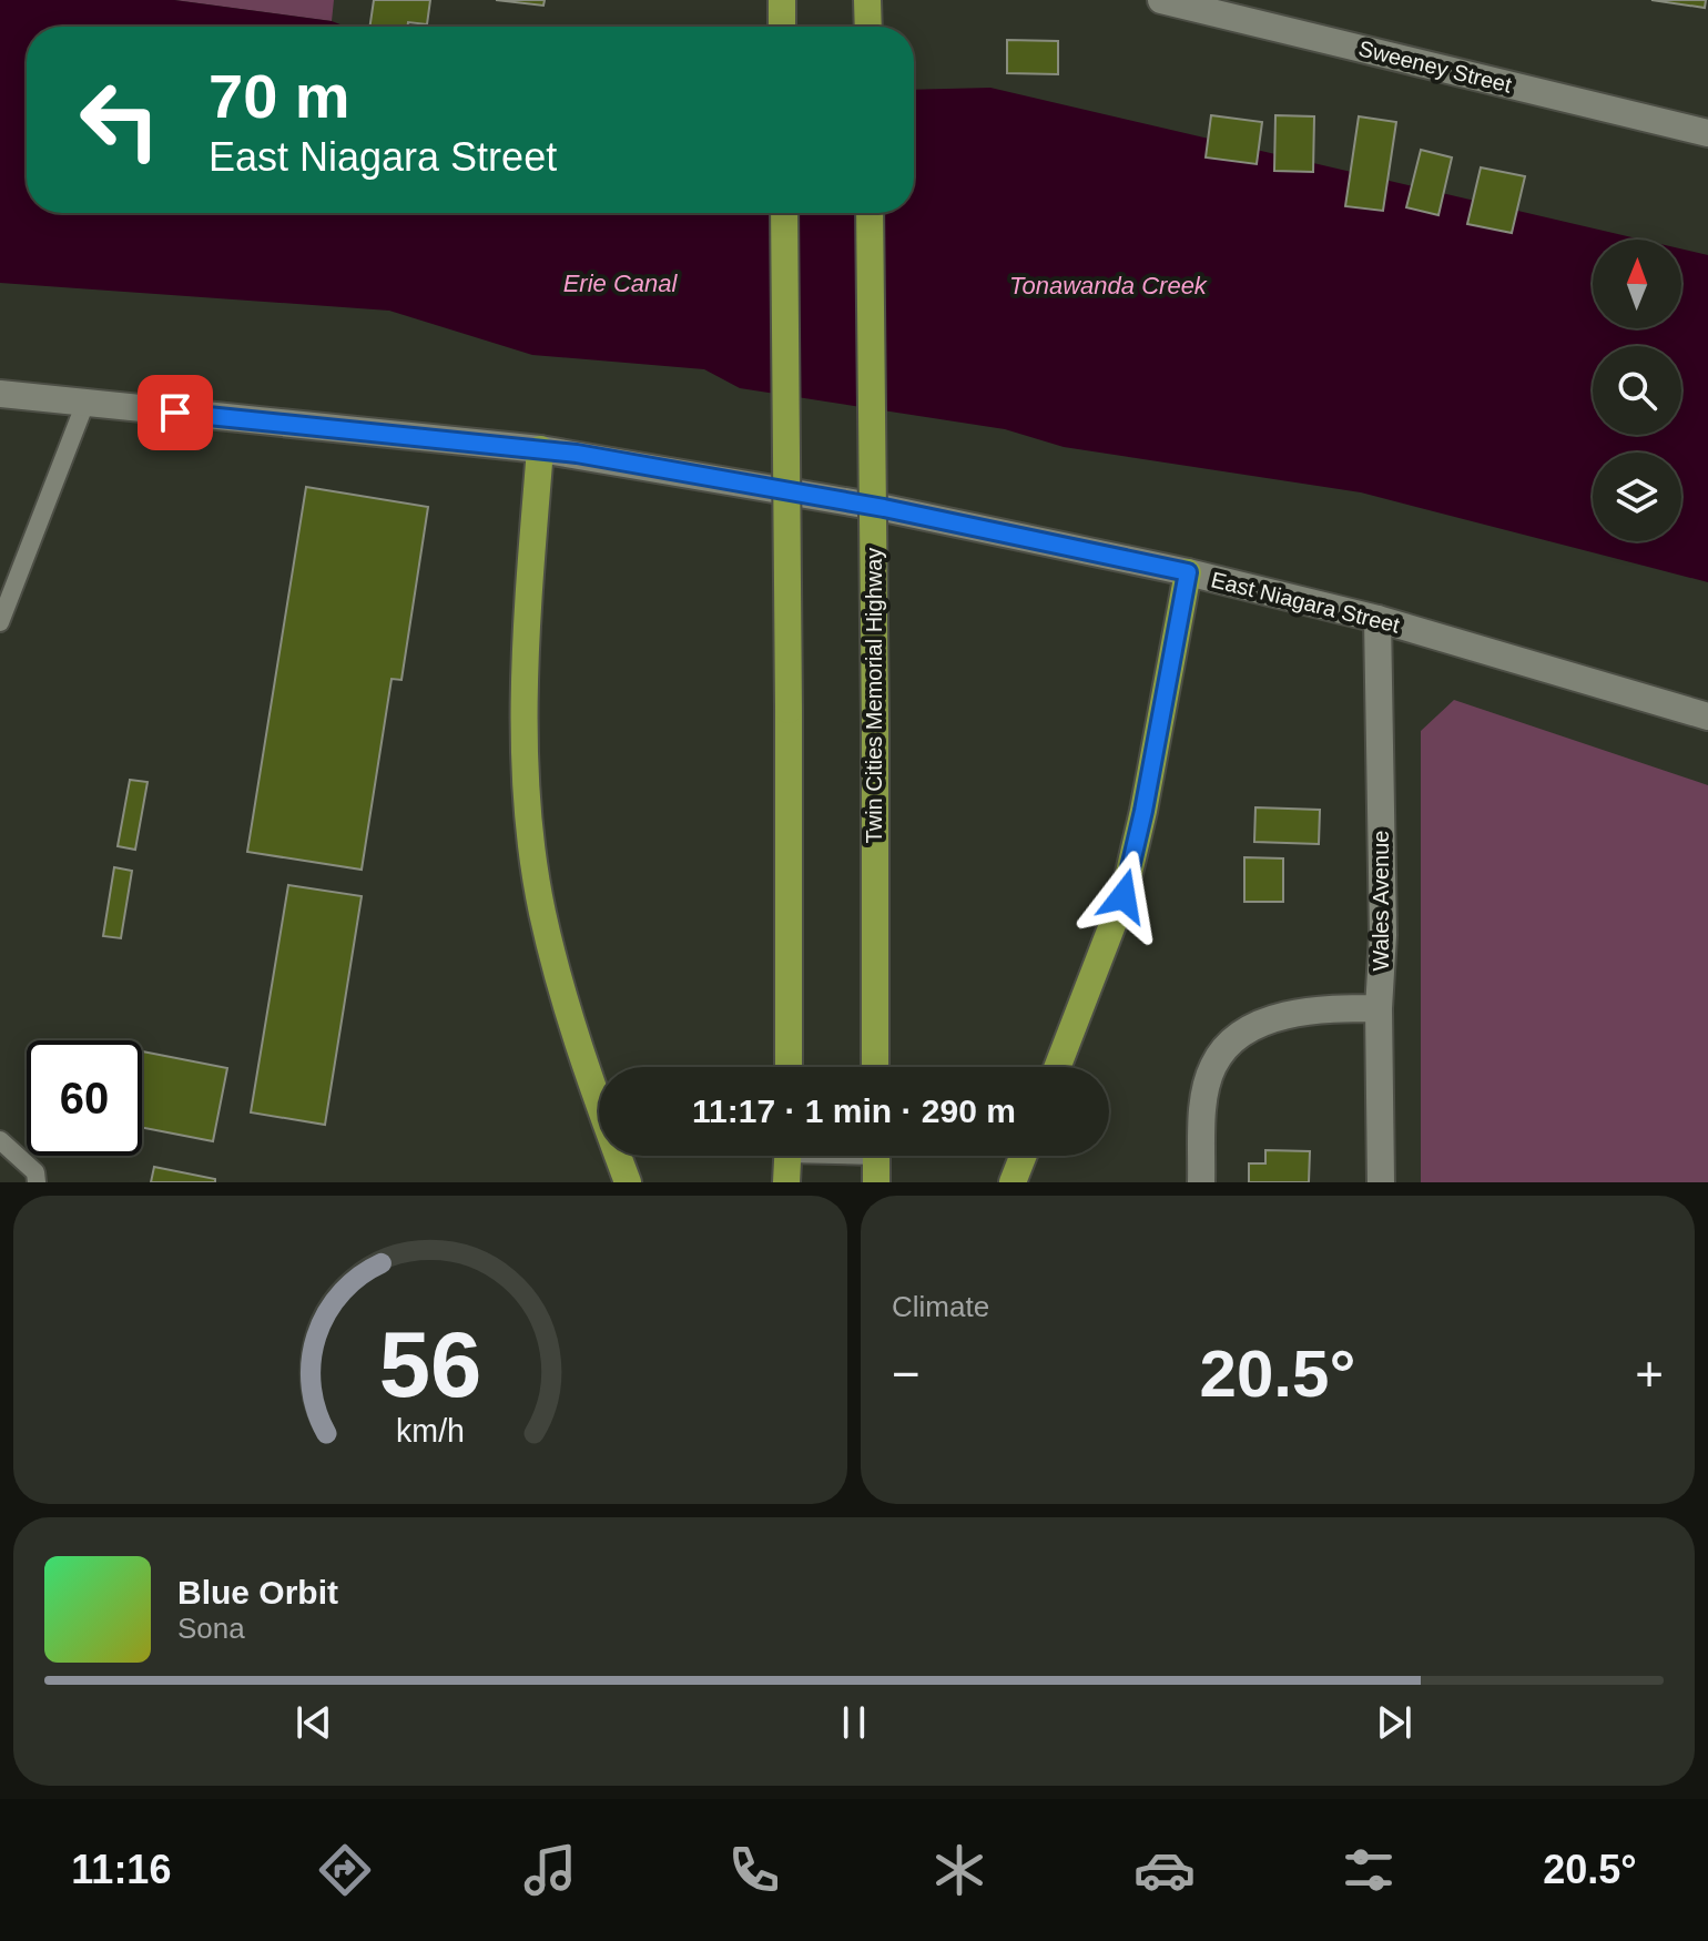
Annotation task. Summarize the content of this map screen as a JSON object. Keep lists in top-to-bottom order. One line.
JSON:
{"streets":{"main road":["Twin Cities Memorial Highway"],"street":["Sweeney Street","East Niagara Street","Wales Avenue"]},"crossings":[["East Niagara Street","Wales Avenue"]],"water":["Erie Canal","Tonawanda Creek"],"north":"top","page":{"turn":["70 m","East Niagara Street"],"limit":"60","trip":"11:17 · 1 min · 290 m","tile":"Climate","heat":["−","20.5°","+"],"song":["Blue Orbit","Sona"],"tabs":["11:16","20.5°"],"gauge":["56","km/h"]}}
